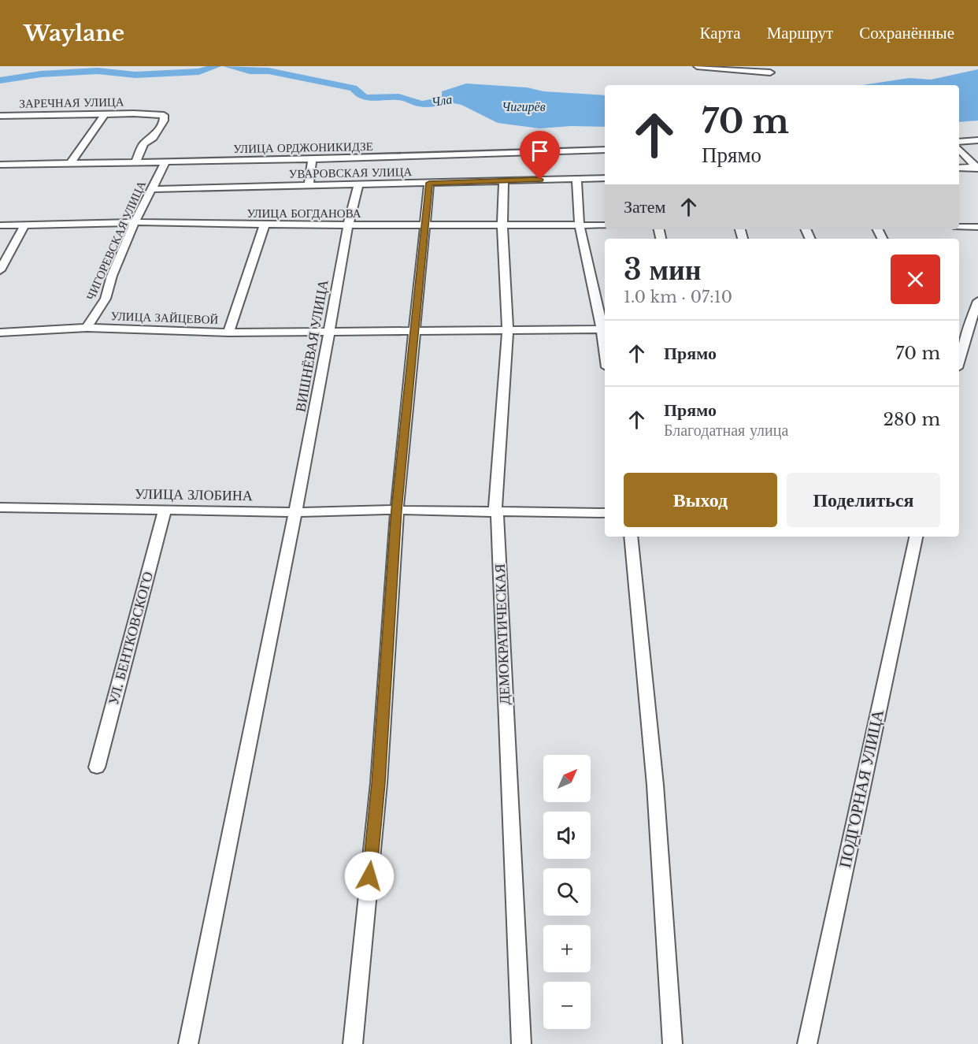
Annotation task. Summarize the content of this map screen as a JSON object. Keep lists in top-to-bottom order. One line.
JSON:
{"streets":{"street":["ЗАРЕЧНАЯ УЛИЦА","УЛИЦА ОРДЖОНИКИДЗЕ","УВАРОВСКАЯ УЛИЦА","УЛИЦА БОГДАНОВА","ЧИГОРЕВСКАЯ УЛИЦА","УЛИЦА ЗАЙЦЕВОЙ","ВИШНЁВАЯ УЛИЦА","УЛИЦА ЗЛОБИНА","ДЕМОКРАТИЧЕСКАЯ","УЛ. БЕНТКОВСКОГО","ПОДГОРНАЯ УЛИЦА"]},"crossings":[["ЗАРЕЧНАЯ УЛИЦА","УЛИЦА ОРДЖОНИКИДЗЕ"],["УЛИЦА ОРДЖОНИКИДЗЕ","ЧИГОРЕВСКАЯ УЛИЦА"],["УВАРОВСКАЯ УЛИЦА","ЧИГОРЕВСКАЯ УЛИЦА"],["УВАРОВСКАЯ УЛИЦА","ВИШНЁВАЯ УЛИЦА"],["УВАРОВСКАЯ УЛИЦА","ДЕМОКРАТИЧЕСКАЯ"],["УЛИЦА БОГДАНОВА","ЧИГОРЕВСКАЯ УЛИЦА"],["УЛИЦА БОГДАНОВА","ВИШНЁВАЯ УЛИЦА"],["УЛИЦА БОГДАНОВА","ДЕМОКРАТИЧЕСКАЯ"],["ЧИГОРЕВСКАЯ УЛИЦА","УЛИЦА ЗАЙЦЕВОЙ"],["УЛИЦА ЗАЙЦЕВОЙ","ВИШНЁВАЯ УЛИЦА"],["УЛИЦА ЗАЙЦЕВОЙ","ДЕМОКРАТИЧЕСКАЯ"],["ВИШНЁВАЯ УЛИЦА","УЛИЦА ЗЛОБИНА"],["УЛИЦА ЗЛОБИНА","ДЕМОКРАТИЧЕСКАЯ"],["УЛИЦА ЗЛОБИНА","УЛ. БЕНТКОВСКОГО"]],"water":["Чла","Чигирёв"],"north":"top right","page":{"header":"Waylane","nav":["Карта","Маршрут","Сохранённые"],"turn":["70 m","Прямо"],"then":"Затем","heading":["3 мин","1.0 km · 07:10"],"list":[{"name":"Прямо","value":"70 m"},{"name":"Прямо","note":"Благодатная улица","value":"280 m"}],"buttons":["Выход","Поделиться"],"map_buttons":["+","−"]}}
